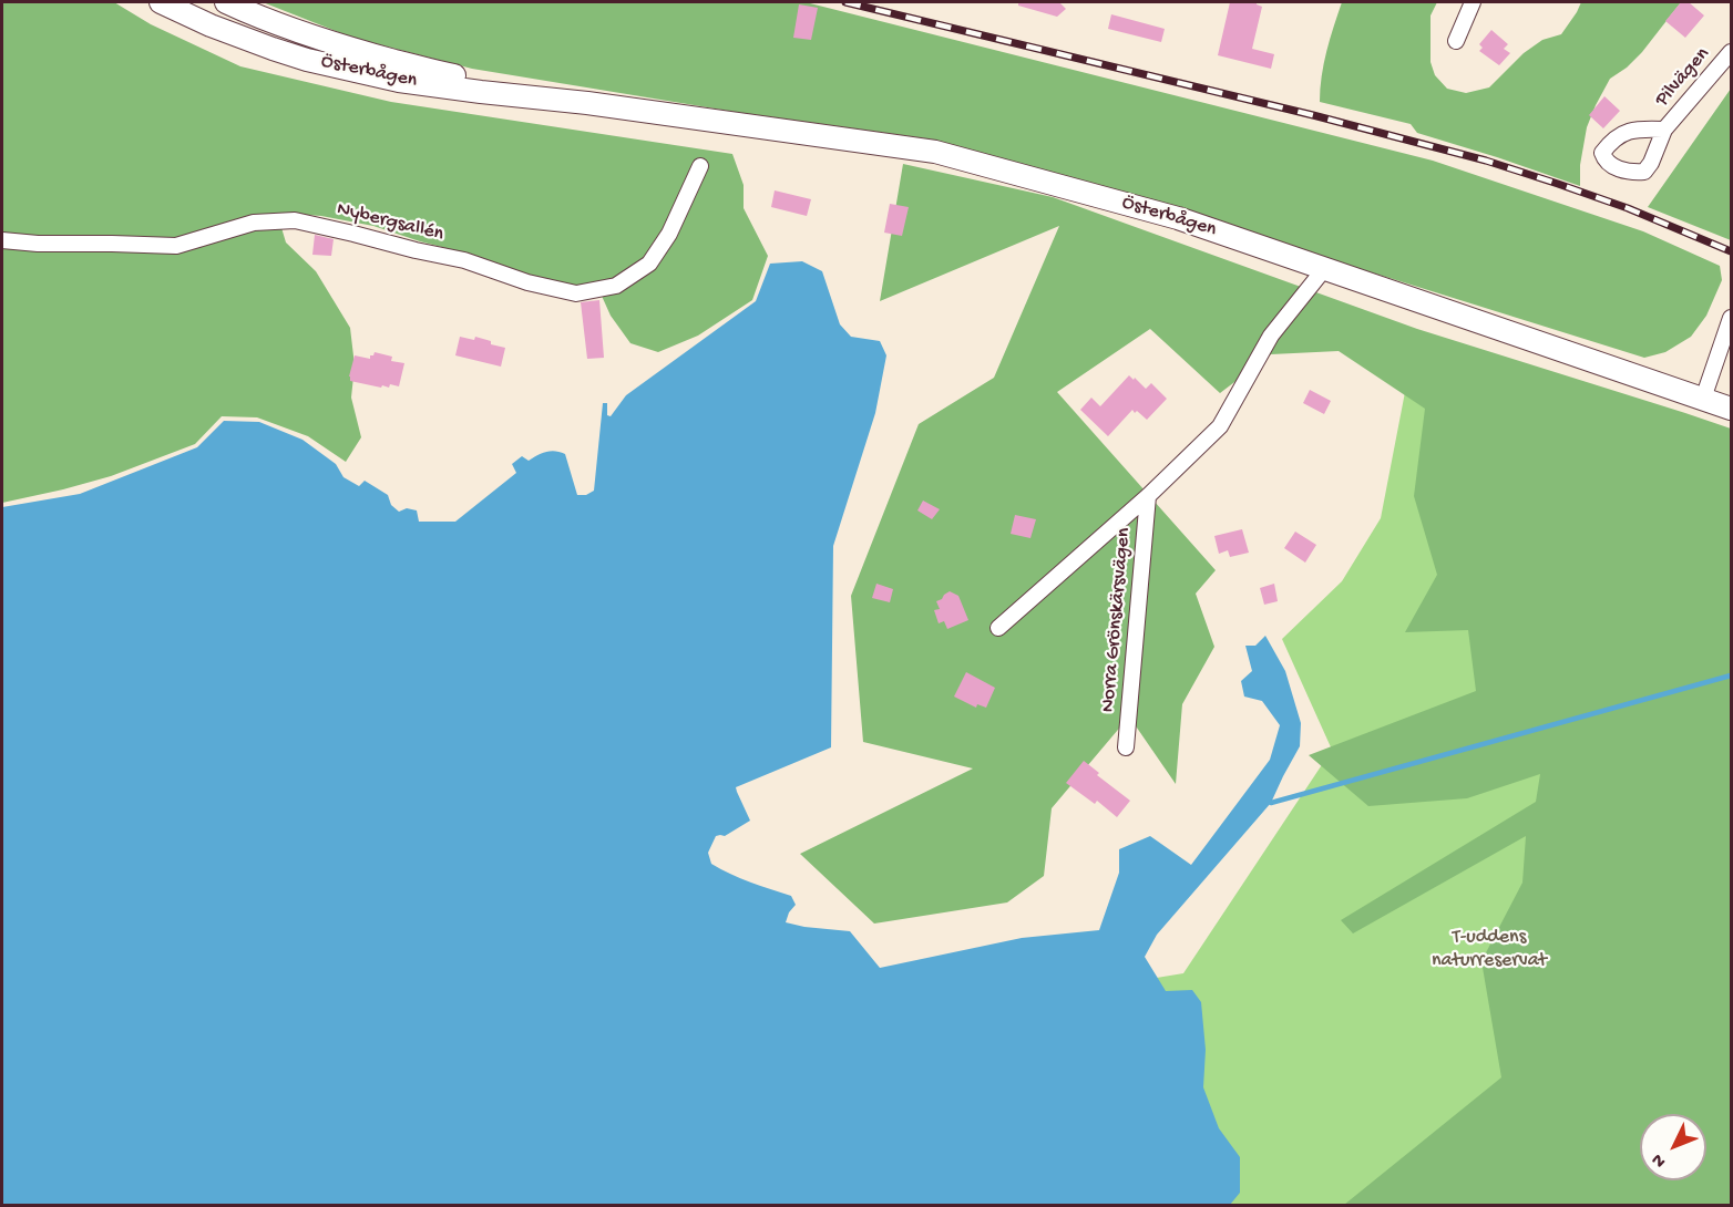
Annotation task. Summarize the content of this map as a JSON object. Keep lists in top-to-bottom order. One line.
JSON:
{"streets":{"main road":["Österbågen"],"street":["Pilvägen","Nybergsallén","Norra Grönskärsvägen"]},"crossings":[["Österbågen","Norra Grönskärsvägen"]],"parks":["T-uddens naturreservat"],"north":"bottom left"}
